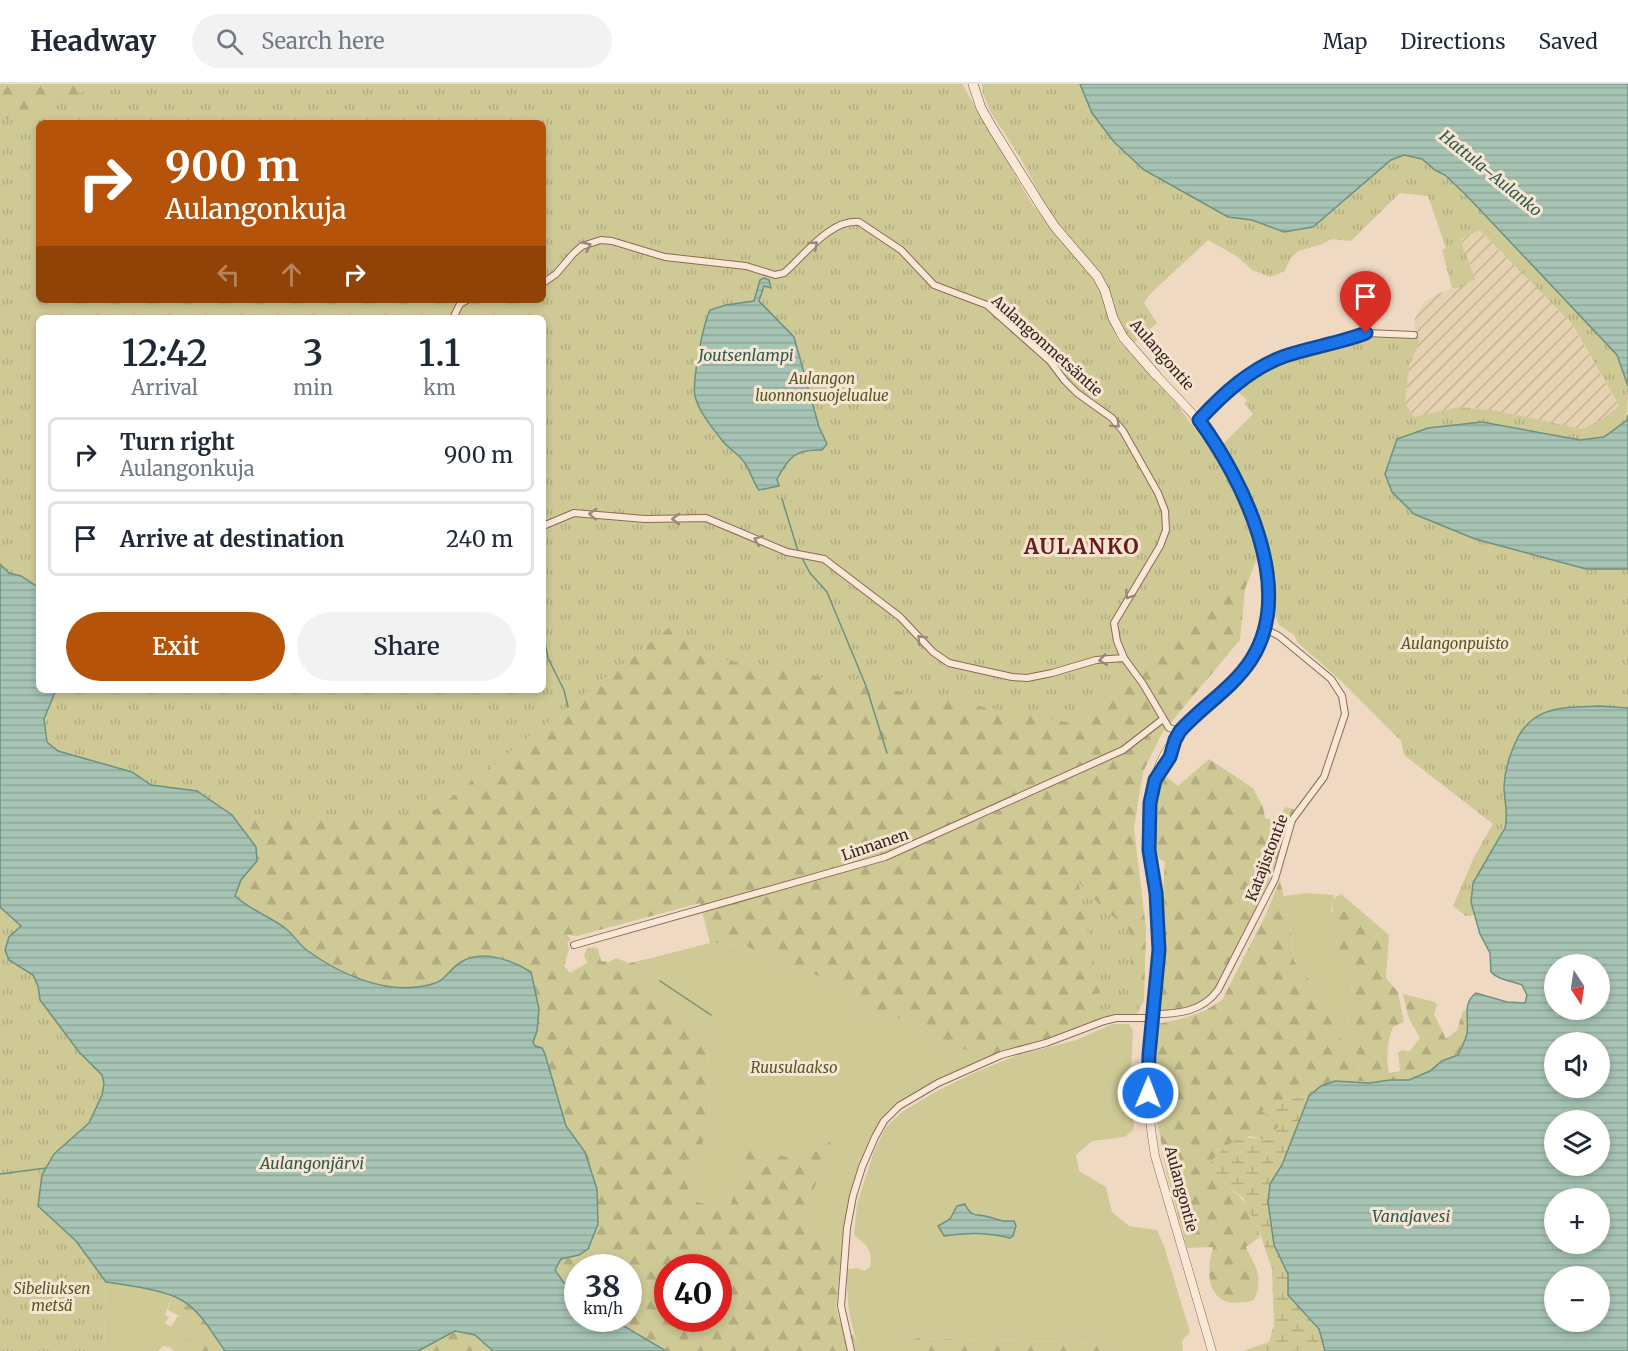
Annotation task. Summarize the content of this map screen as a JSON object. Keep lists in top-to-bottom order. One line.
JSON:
{"streets":{"main road":["Aulangontie"],"street":["Aulangonmetsäntie","Linnanen","Katajistontie"]},"crossings":[["Aulangonmetsäntie","Linnanen"],["Aulangontie","Katajistontie"]],"districts":["AULANKO"],"water":["Hattula–Aulanko","Joutsenlampi","Aulangonjärvi","Vanajavesi"],"parks":["Aulangon luonnonsuojelualue","Aulangonpuisto","Ruusulaakso","Sibeliuksen metsä"],"north":"bottom","page":{"header":"Headway","search":"Search here","nav":["Map","Directions","Saved"],"turn":["900 m","Aulangonkuja"],"eta":["12:42","Arrival","3","min","1.1","km"],"list":[{"name":"Turn right","note":"Aulangonkuja","value":"900 m"},{"name":"Arrive at destination","value":"240 m"}],"buttons":["Exit","Share"],"map_buttons":["+","−"],"speed":"38 km/h","limit":"40"}}
